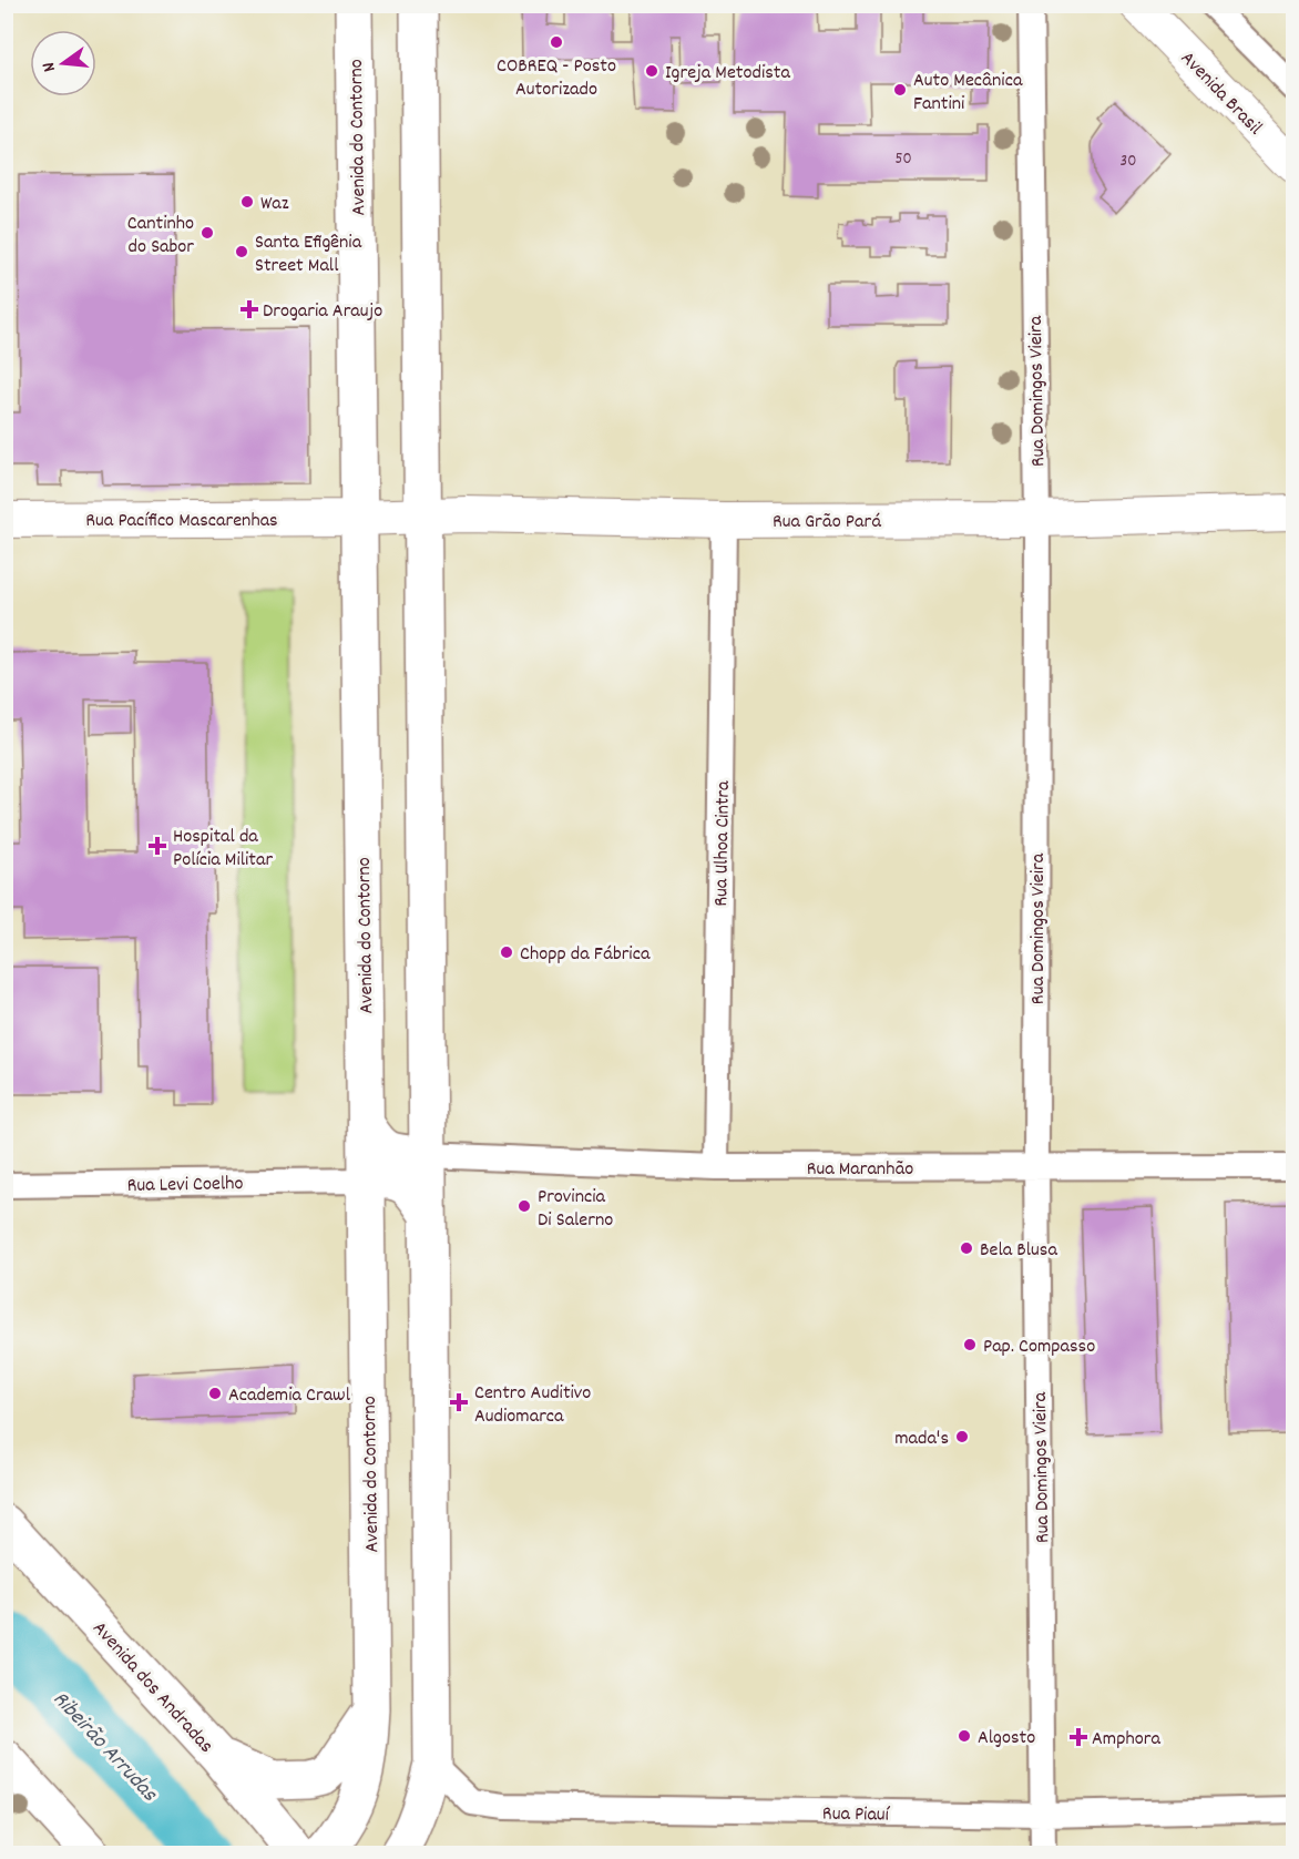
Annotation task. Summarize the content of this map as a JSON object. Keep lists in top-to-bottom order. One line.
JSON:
{"streets":{"main road":["Avenida Brasil","Avenida do Contorno","Rua Pacífico Mascarenhas","Rua Grão Pará","Avenida dos Andradas"],"street":["Rua Domingos Vieira","Rua Ulhoa Cintra","Rua Maranhão","Rua Levi Coelho","Rua Piauí"]},"crossings":[["Avenida do Contorno","Rua Pacífico Mascarenhas"],["Avenida do Contorno","Rua Grão Pará"],["Avenida do Contorno","Rua Levi Coelho"],["Rua Domingos Vieira","Rua Grão Pará"],["Rua Domingos Vieira","Rua Maranhão"],["Rua Domingos Vieira","Rua Piauí"],["Rua Pacífico Mascarenhas","Rua Grão Pará"],["Rua Grão Pará","Rua Ulhoa Cintra"],["Rua Ulhoa Cintra","Rua Maranhão"]],"water":["Ribeirão Arrudas"],"places":{"other":["COBREQ - Posto Autorizado","Igreja Metodista","Auto Mecânica Fantini","Waz","Cantinho do Sabor","Santa Efigênia Street Mall","Chopp da Fábrica","Provincia Di Salerno","Bela Blusa","Pap. Compasso","Academia Crawl","mada's","Algosto"],"health":["Drogaria Araujo","Hospital da Polícia Militar","Centro Auditivo Audiomarca","Amphora"]},"house_numbers":["50","30"],"north":"left"}
